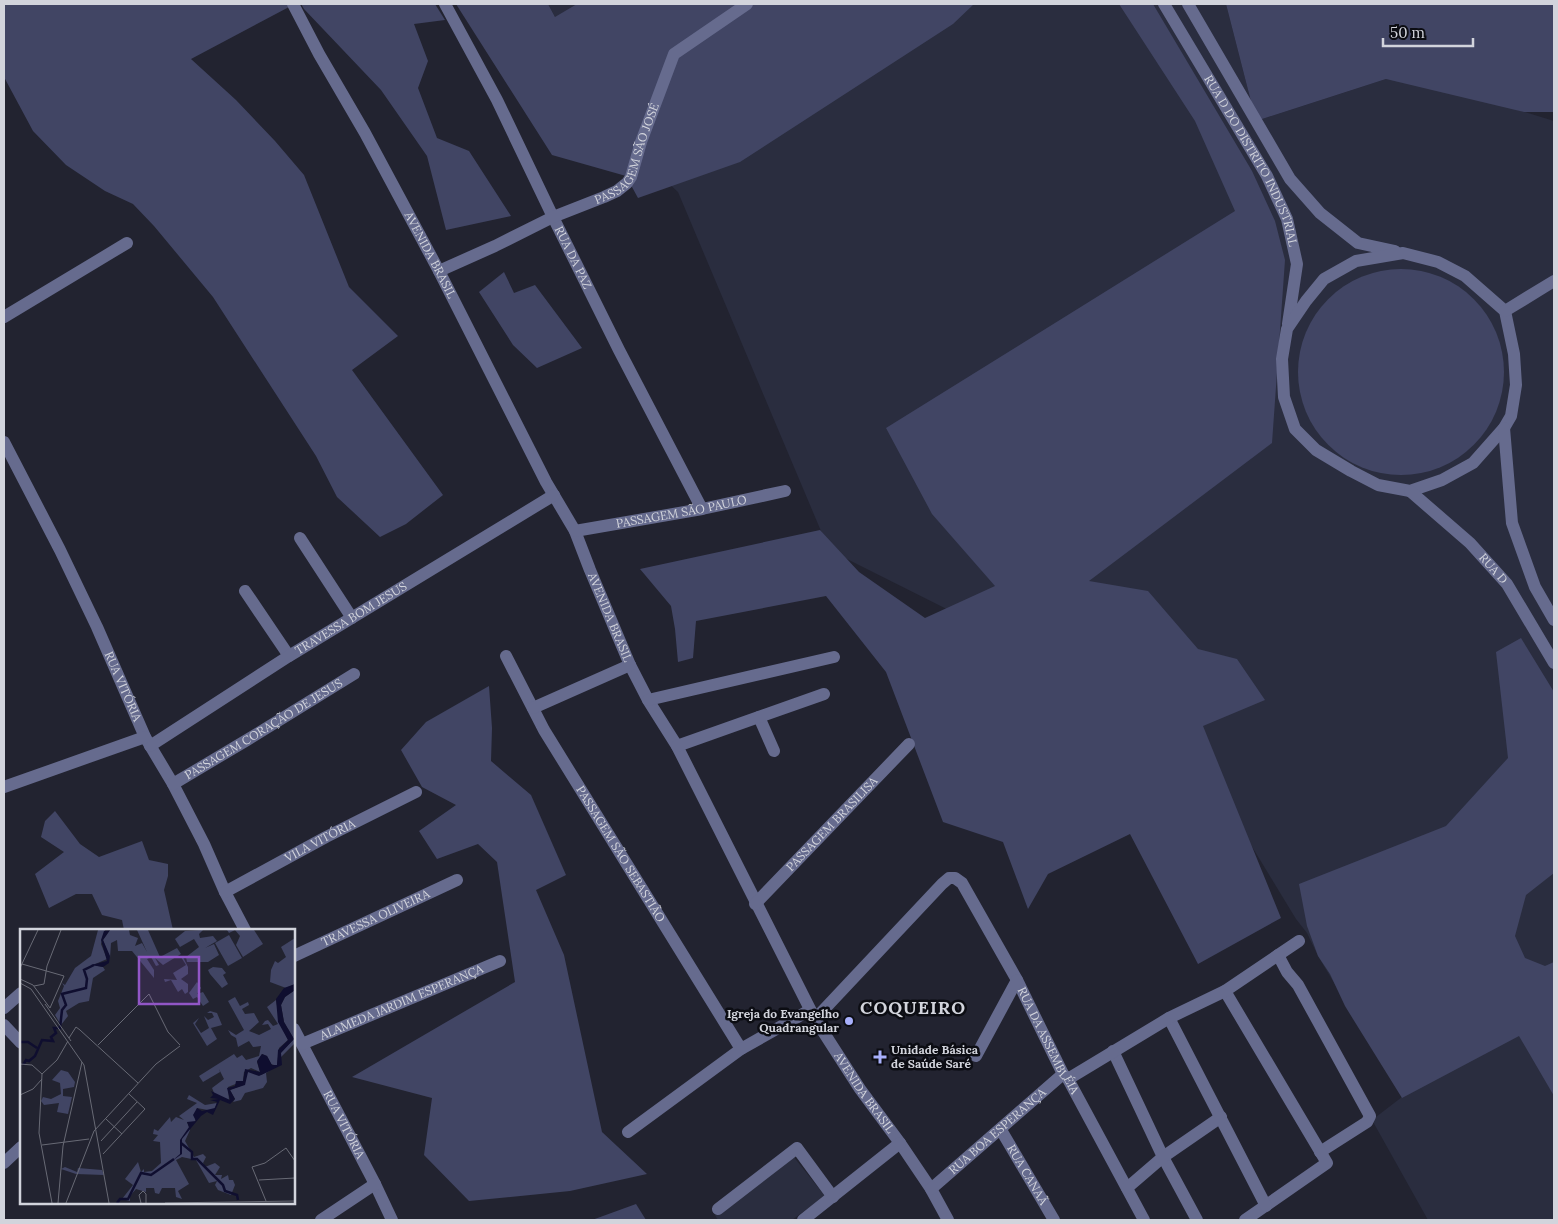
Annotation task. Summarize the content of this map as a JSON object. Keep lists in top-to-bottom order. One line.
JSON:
{"streets":{"street":["PASSAGEM SÃO JOSÉ","RUA D DO DISTRITO INDUSTRIAL","AVENIDA BRASIL","RUA DA PAZ","PASSAGEM SÃO PAULO","RUA D","TRAVESSA BOM JESUS","RUA VITÓRIA","PASSAGEM CORAÇÃO DE JESUS","PASSAGEM BRASILISA","VILA VITÓRIA","PASSAGEM SÃO SEBASTIÃO","TRAVESSA OLIVEIRA","ALAMEDA JARDIM ESPERANÇA","RUA DA ASSEMBLÉIA","RUA BOA ESPERANÇA","RUA CANAÃ"]},"crossings":[["PASSAGEM SÃO JOSÉ","AVENIDA BRASIL"],["PASSAGEM SÃO JOSÉ","RUA DA PAZ"],["RUA D DO DISTRITO INDUSTRIAL","RUA D"],["AVENIDA BRASIL","PASSAGEM SÃO PAULO"],["AVENIDA BRASIL","TRAVESSA BOM JESUS"],["AVENIDA BRASIL","PASSAGEM BRASILISA"],["AVENIDA BRASIL","RUA DA ASSEMBLÉIA"],["AVENIDA BRASIL","RUA BOA ESPERANÇA"],["RUA DA PAZ","PASSAGEM SÃO PAULO"],["TRAVESSA BOM JESUS","RUA VITÓRIA"],["RUA VITÓRIA","PASSAGEM CORAÇÃO DE JESUS"],["RUA VITÓRIA","VILA VITÓRIA"],["RUA VITÓRIA","ALAMEDA JARDIM ESPERANÇA"],["RUA DA ASSEMBLÉIA","RUA BOA ESPERANÇA"],["RUA BOA ESPERANÇA","RUA CANAÃ"]],"districts":["COQUEIRO"],"places":{"other":["Igreja do Evangelho Quadrangular"],"health":["Unidade Básica de Saúde Saré"]},"scale_bar":"50 m"}
